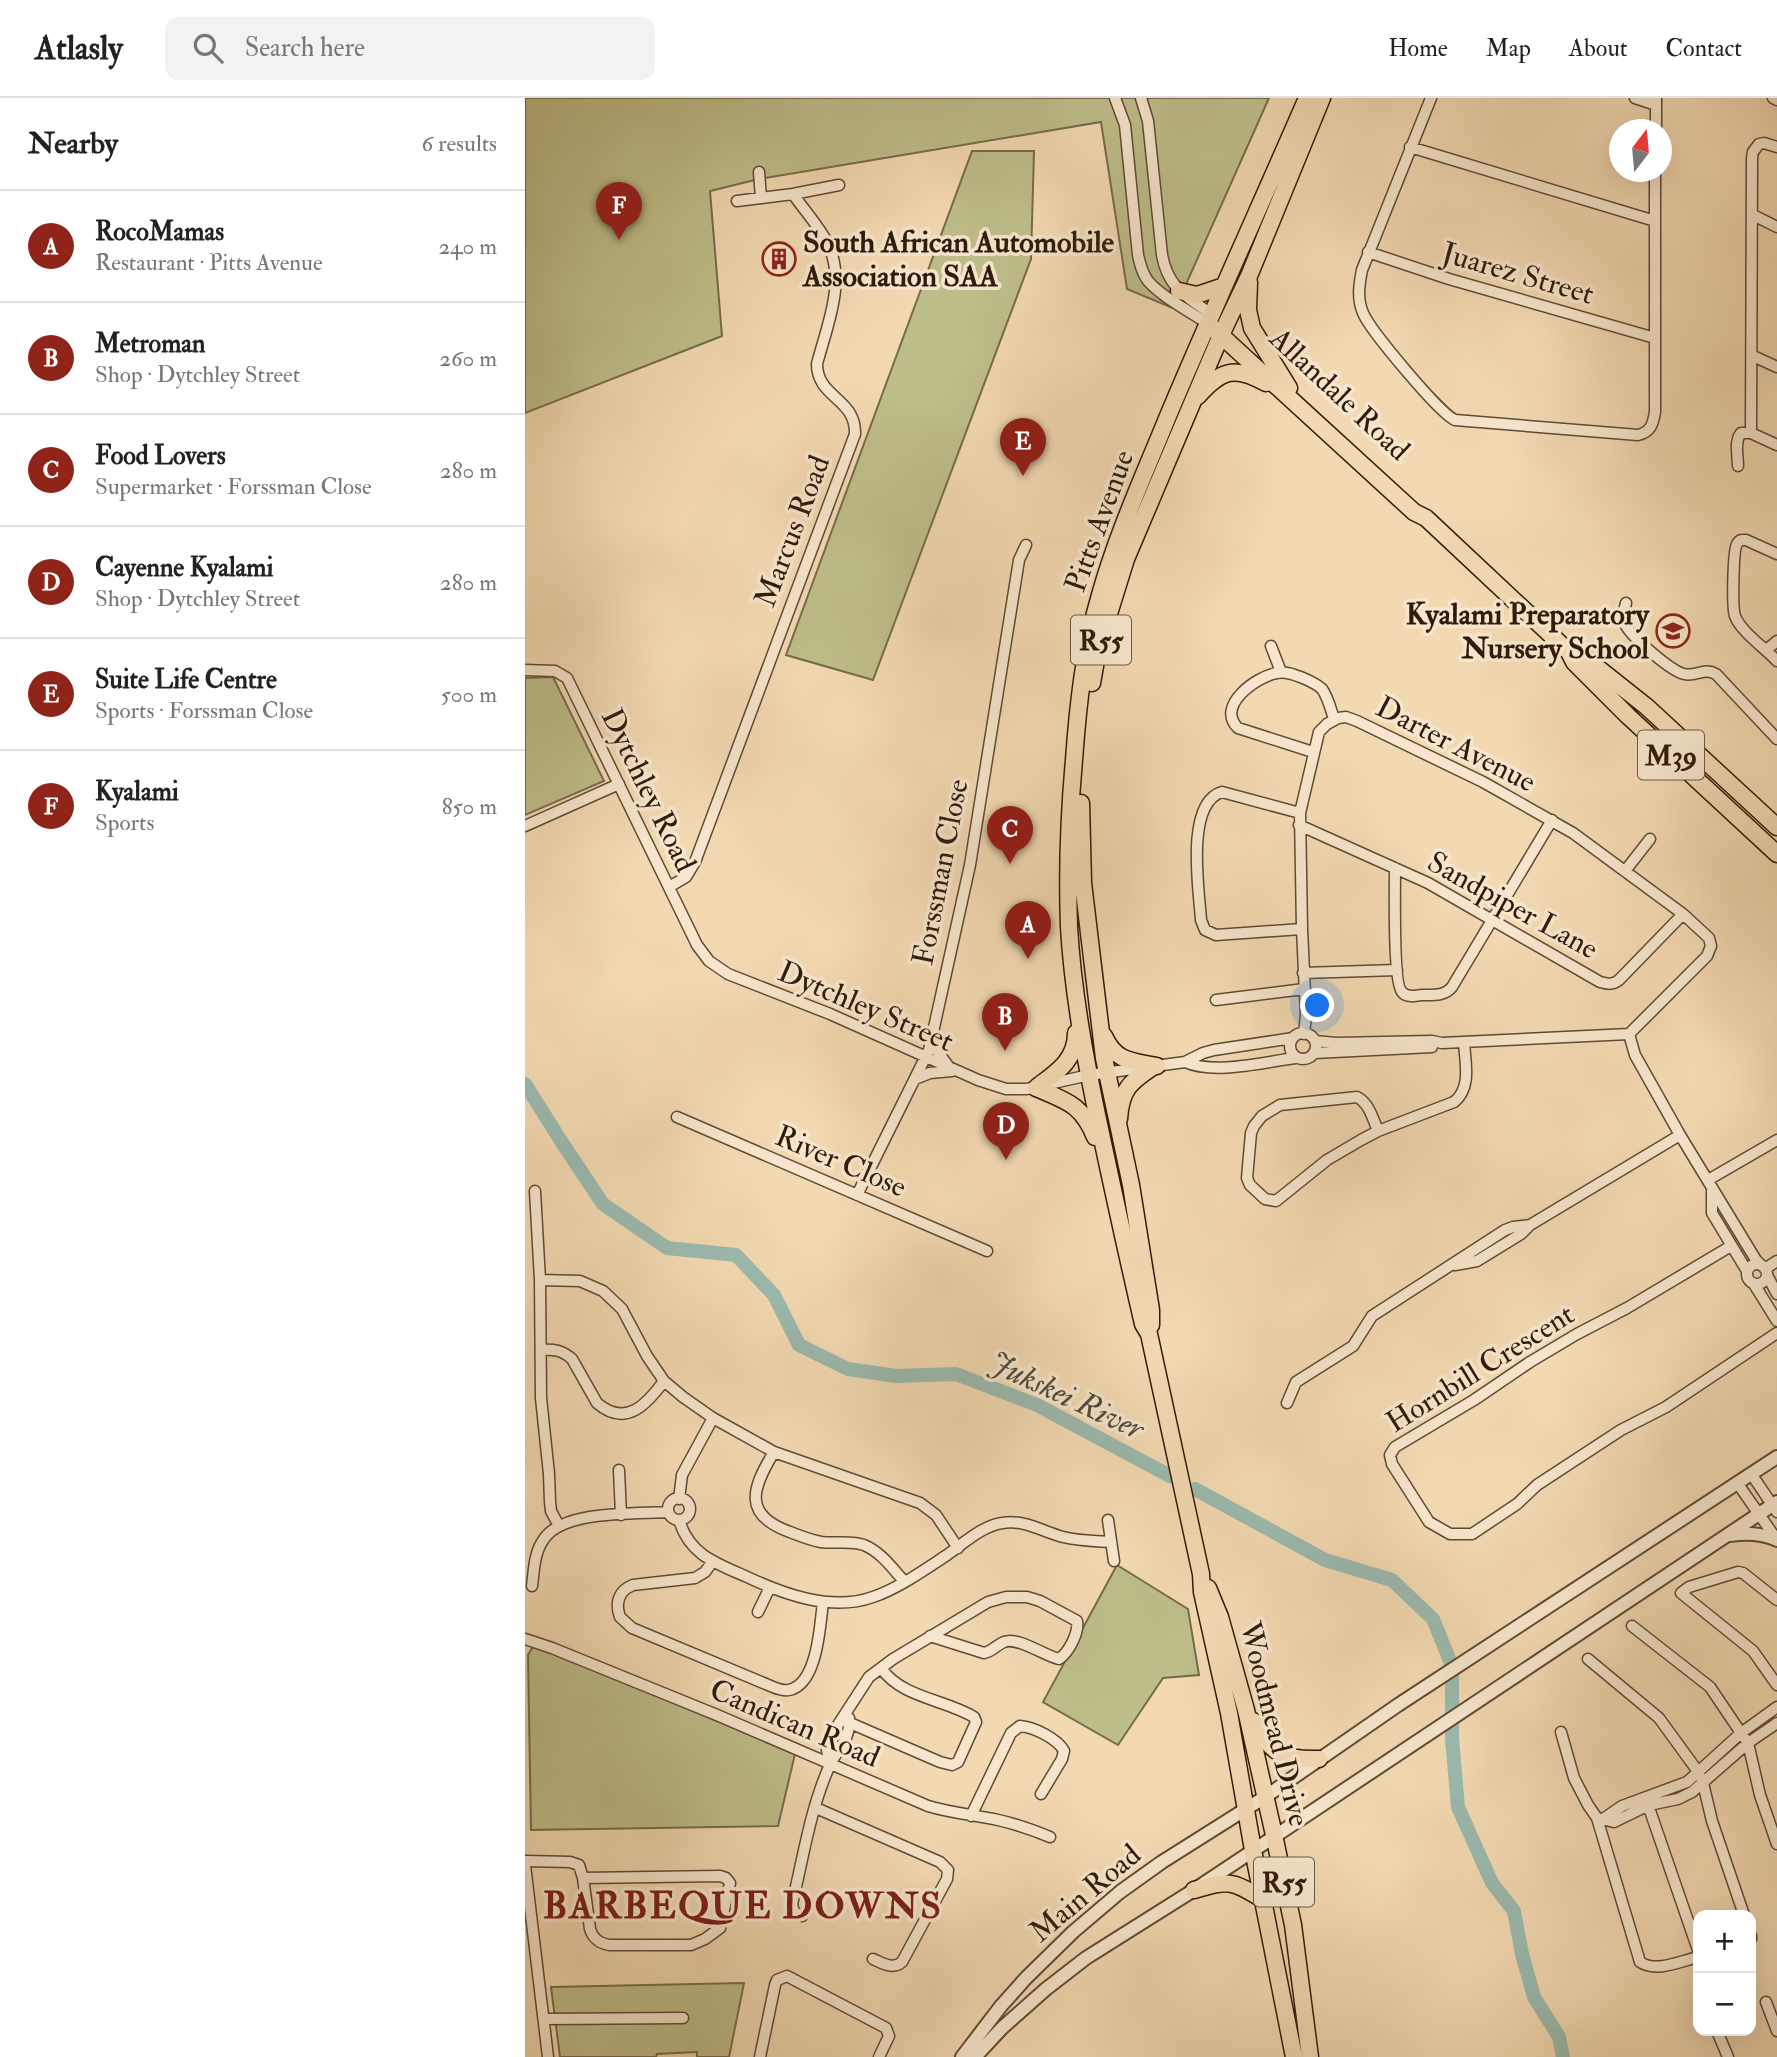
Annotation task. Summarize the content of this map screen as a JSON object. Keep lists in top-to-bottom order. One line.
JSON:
{"streets":{"main road":["Allandale Road","Pitts Avenue","R55","M39","Woodmead Drive"],"street":["Juarez Street","Marcus Road","Darter Avenue","Dytchley Road","Forssman Close","Sandpiper Lane","Dytchley Street","River Close","Hornbill Crescent","Candican Road","Main Road"]},"crossings":[["Allandale Road","Pitts Avenue"],["Pitts Avenue","Dytchley Street"],["Pitts Avenue","Woodmead Drive"],["Marcus Road","Dytchley Road"],["Darter Avenue","Sandpiper Lane"],["Dytchley Road","Dytchley Street"],["Forssman Close","Dytchley Street"],["Forssman Close","River Close"],["Dytchley Street","Woodmead Drive"],["Woodmead Drive","Main Road"]],"districts":["BARBEQUE DOWNS"],"water":["Jukskei River"],"places":{"building":["South African Automobile Association SAA"],"school or university":["Kyalami Preparatory Nursery School"]},"north":"top","page":{"header":"Atlasly","search":"Search here","nav":["Home","Map","About","Contact"],"heading":["Nearby","6 results"],"pins":["F","E","C","A","B","D"],"list":[{"mark":"A","name":"RocoMamas","note":"Restaurant · Pitts Avenue","value":"240 m"},{"mark":"B","name":"Metroman","note":"Shop · Dytchley Street","value":"260 m"},{"mark":"C","name":"Food Lovers","note":"Supermarket · Forssman Close","value":"280 m"},{"mark":"D","name":"Cayenne Kyalami","note":"Shop · Dytchley Street","value":"280 m"},{"mark":"E","name":"Suite Life Centre","note":"Sports · Forssman Close","value":"500 m"},{"mark":"F","name":"Kyalami","note":"Sports","value":"850 m"}],"map_buttons":["+","−"]}}
